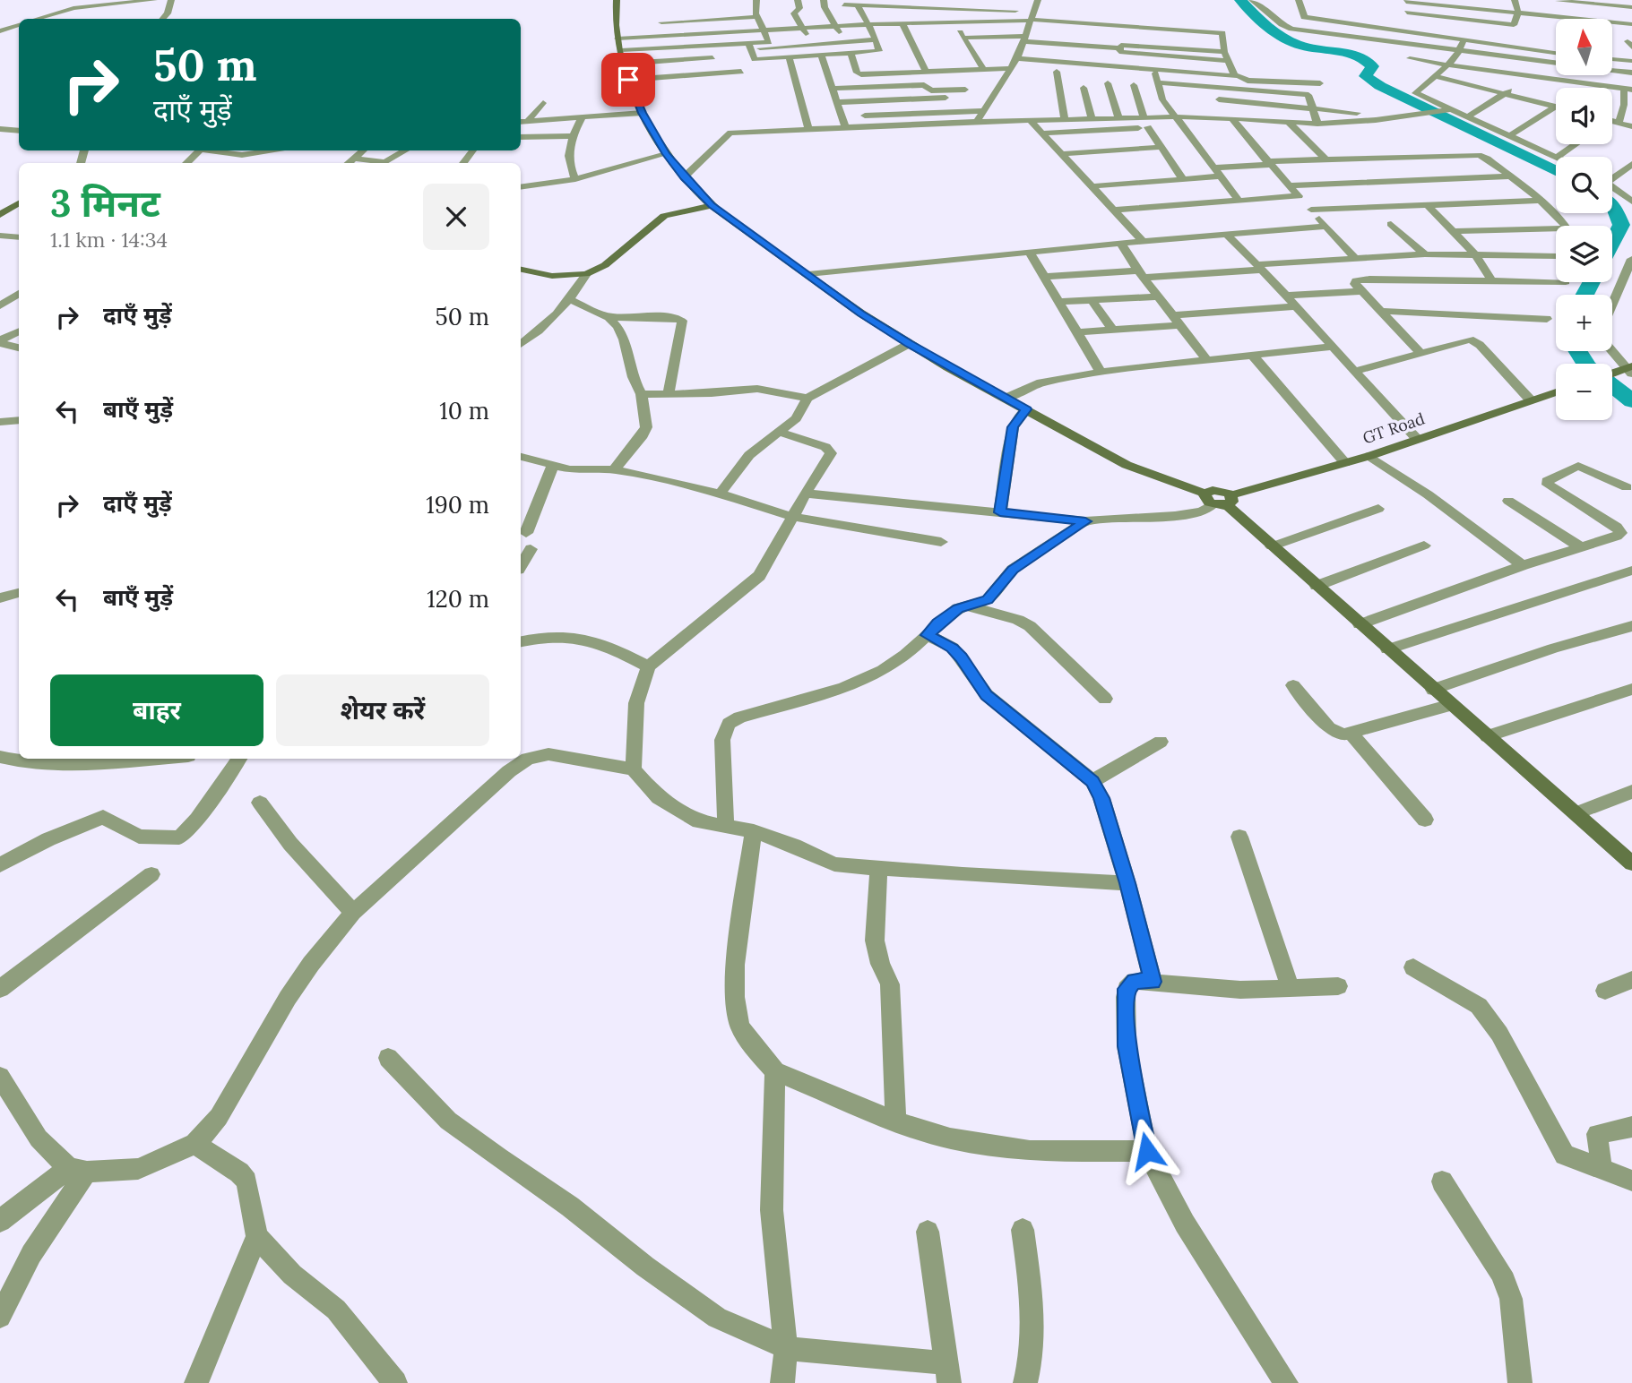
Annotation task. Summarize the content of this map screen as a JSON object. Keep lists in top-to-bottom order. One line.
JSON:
{"streets":{"street":["GT Road"]},"north":"top","page":{"map_buttons":["+","−"],"turn":["50 m","दाएँ मुड़ें"],"heading":["3 मिनट","1.1 km · 14:34"],"list":[{"name":"दाएँ मुड़ें","value":"50 m"},{"name":"बाएँ मुड़ें","value":"10 m"},{"name":"दाएँ मुड़ें","value":"190 m"},{"name":"बाएँ मुड़ें","value":"120 m"}],"buttons":["बाहर","शेयर करें"]}}
